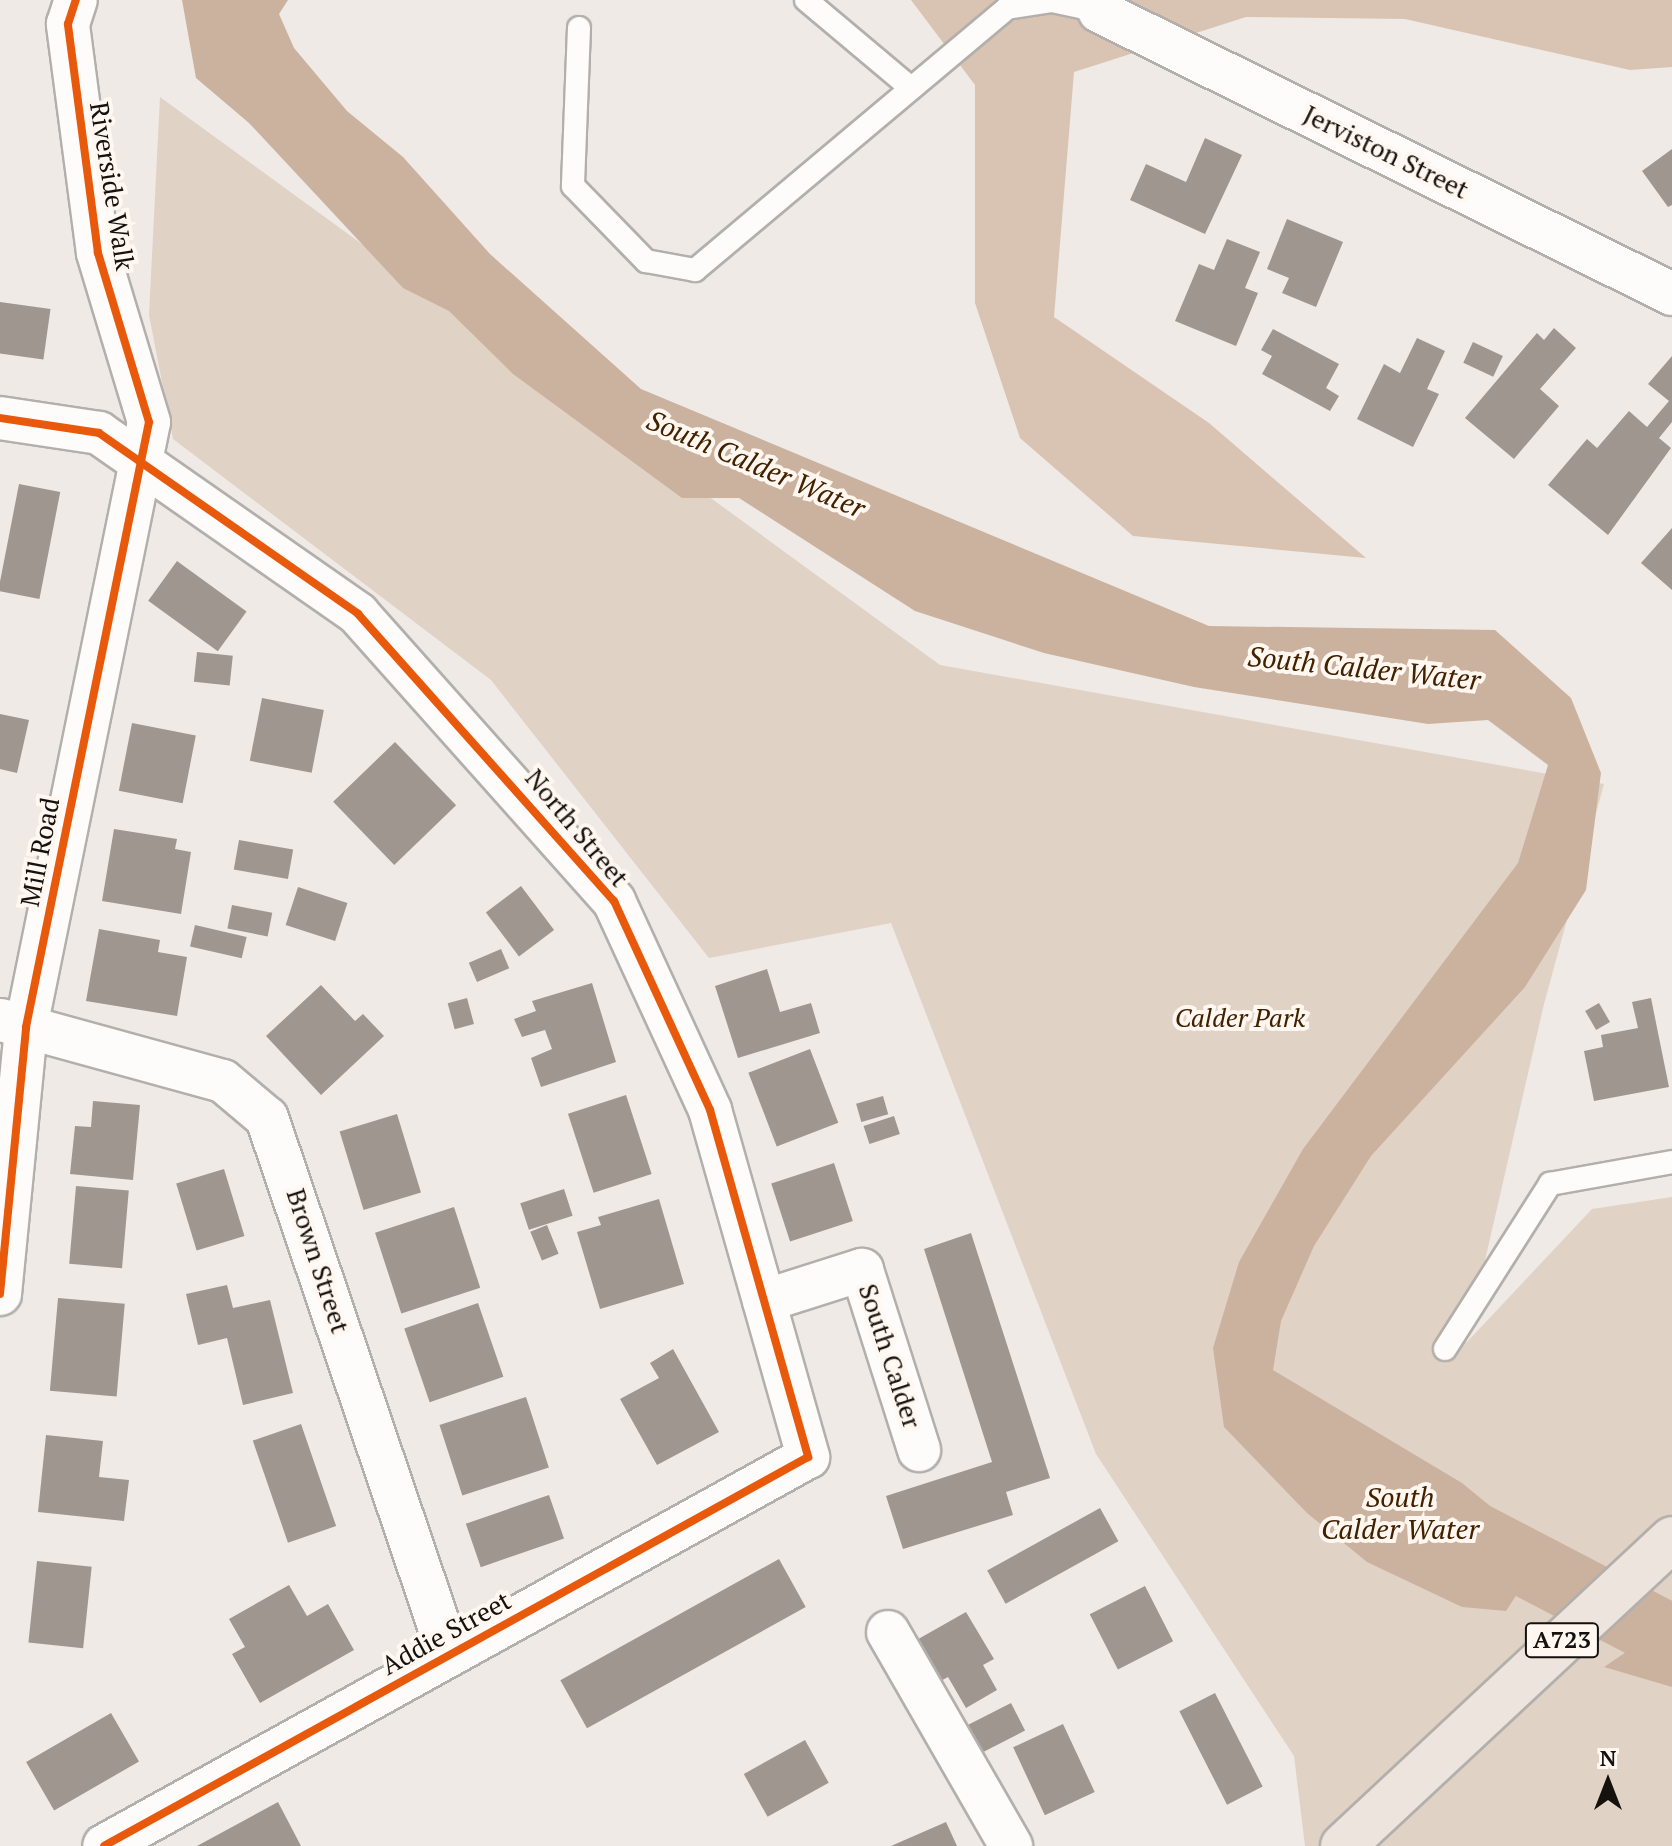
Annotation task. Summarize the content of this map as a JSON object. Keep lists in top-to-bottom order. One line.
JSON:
{"streets":{"main road":["A723"],"street":["Jerviston Street","Riverside Walk","North Street","Mill Road","Brown Street","South Calder","Addie Street"]},"crossings":[["Riverside Walk","North Street"],["Riverside Walk","Mill Road"],["North Street","Mill Road"],["North Street","South Calder"],["North Street","Addie Street"],["Mill Road","Brown Street"],["Brown Street","Addie Street"]],"water":["South Calder Water"],"parks":["Calder Park"],"north":"top"}
